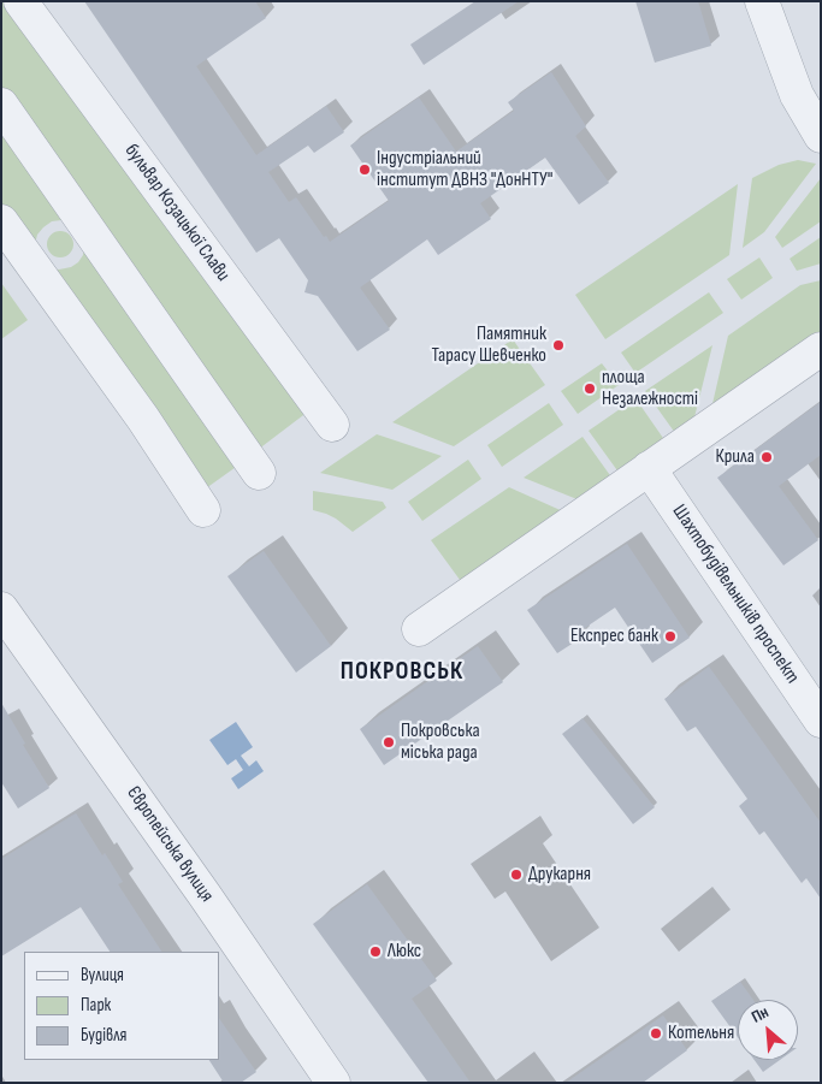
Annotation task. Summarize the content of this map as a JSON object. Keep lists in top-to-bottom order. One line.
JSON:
{"streets":{"street":["бульвар Козацької Слави","Шахтобудівельників проспект","Європейська вулиця"]},"districts":["ПОКРОВСЬК"],"places":["Індустріальний інститут ДВНЗ \"ДонНТУ\"","Памятник Тарасу Шевченко","площа Незалежності","Крила","Експрес банк","Покровська міська рада","Друкарня","Люкс","Котельня"],"legend":["Вулиця","Парк","Будівля"],"north":"top left"}
